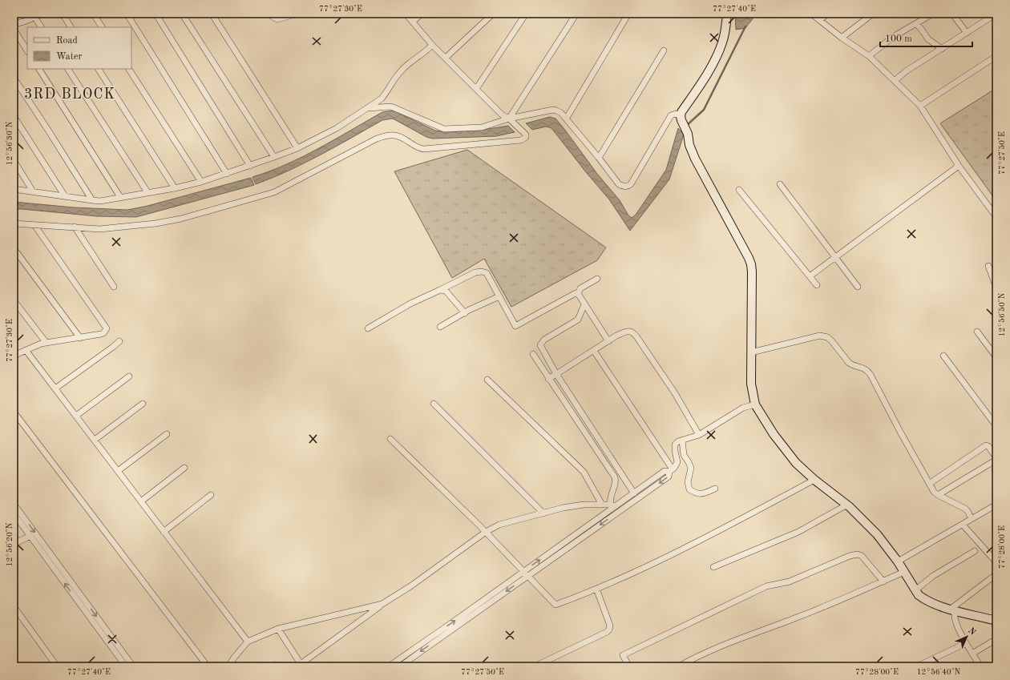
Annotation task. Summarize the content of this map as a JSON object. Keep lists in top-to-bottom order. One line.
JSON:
{"districts":["3RD BLOCK"],"legend":["Road","Water"],"scale_bar":"100 m","north":"top right","coordinates":["77°27'30\"E","77°27'40\"E","12°56'30\"N","77°27'50\"E","12°56'50\"N","12°56'20\"N","77°28'00\"E","12°56'40\"N"]}
